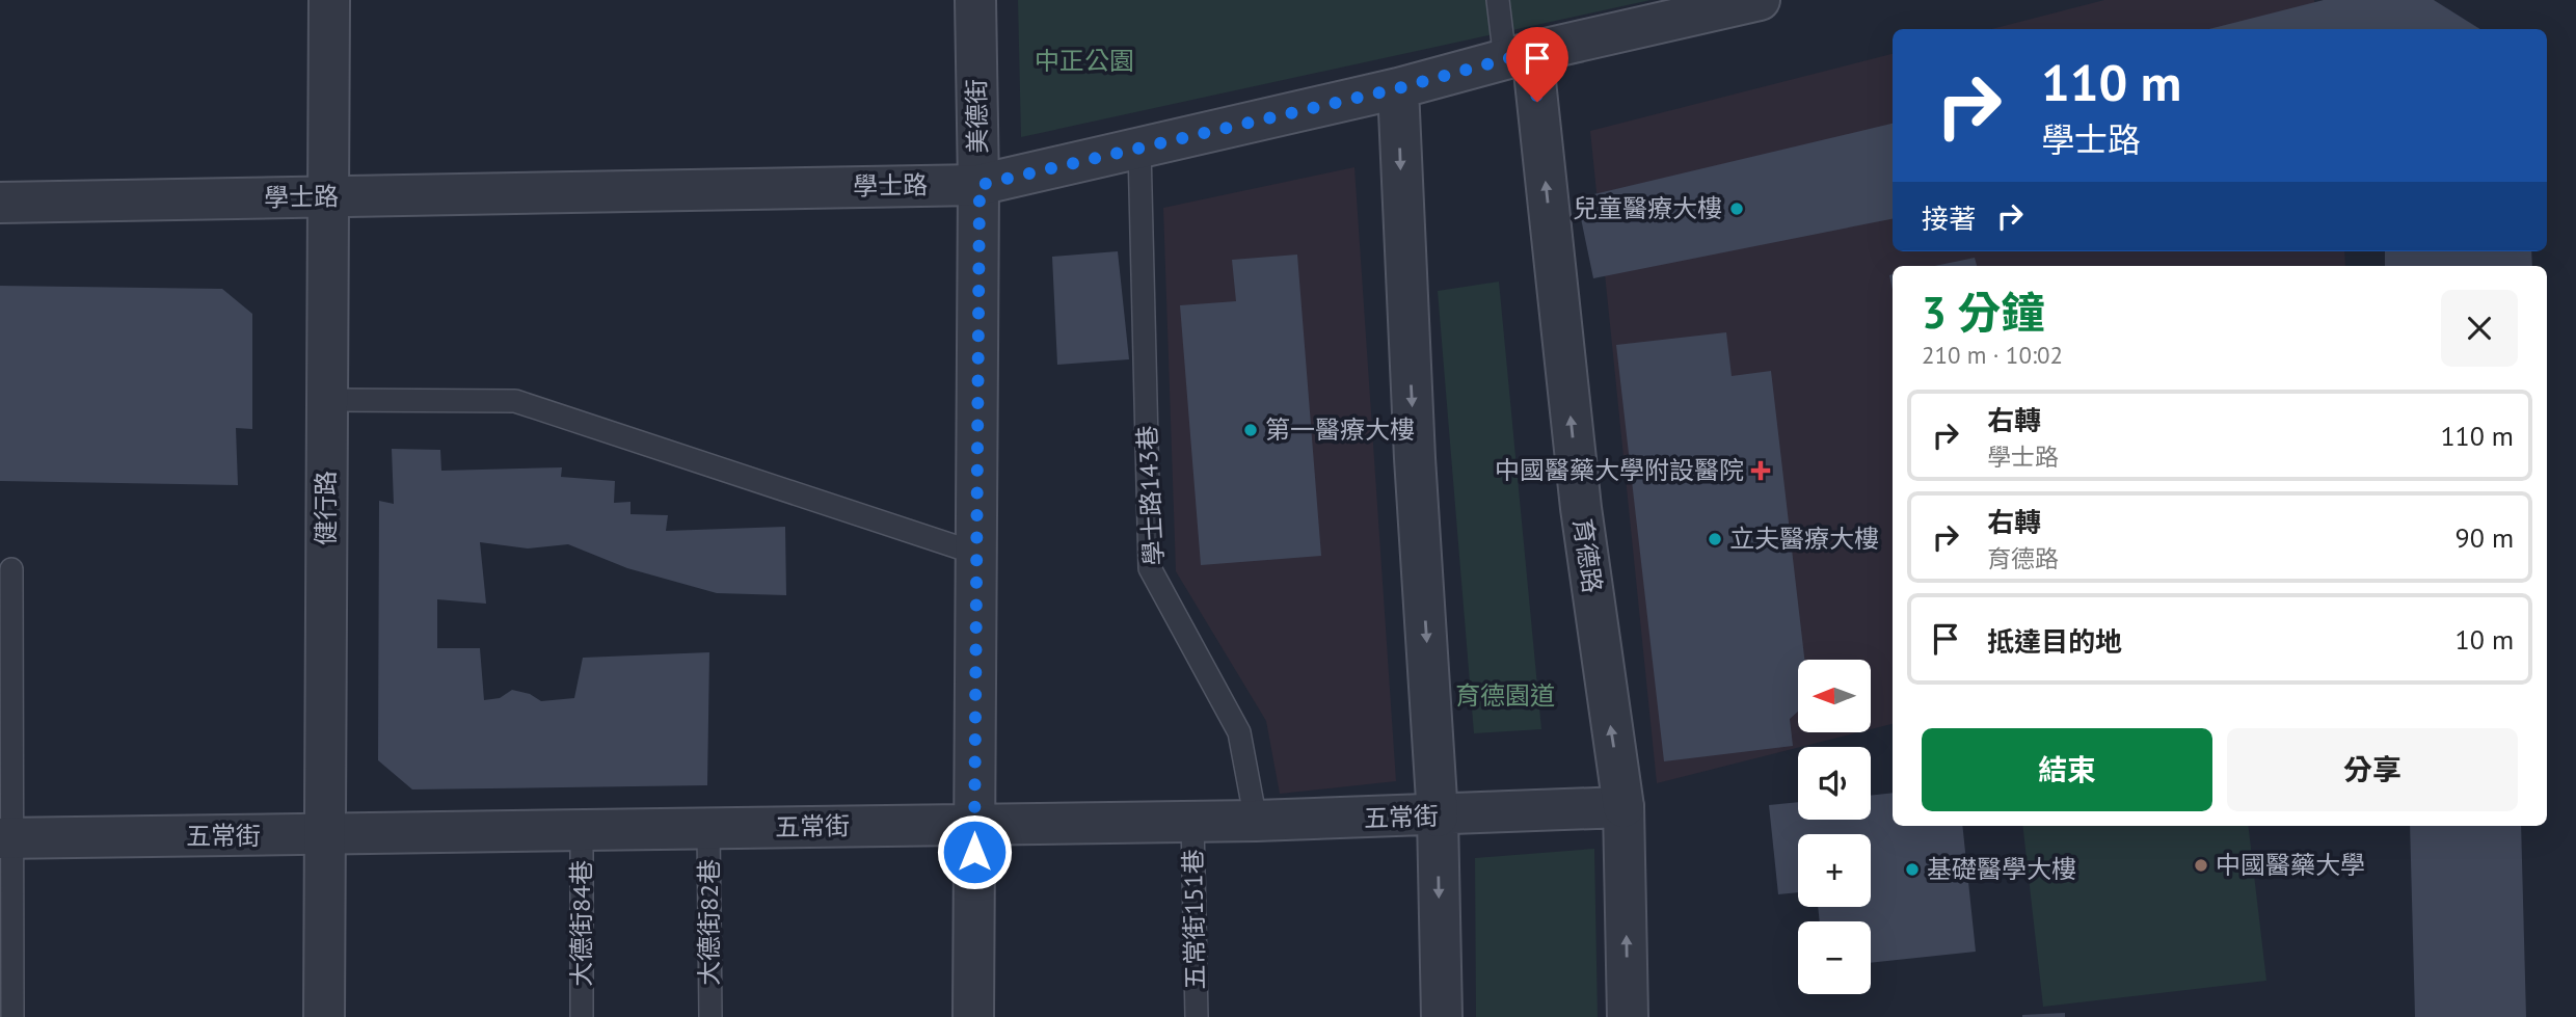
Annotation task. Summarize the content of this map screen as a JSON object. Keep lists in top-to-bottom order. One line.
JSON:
{"streets":{"street":["美德街","學士路","健行路","育德路","五常街"],"lane":["學士路143巷","五常街151巷","大德街82巷","大德街84巷"]},"crossings":[["美德街","學士路"],["美德街","五常街"],["學士路","學士路143巷"],["學士路","健行路"],["學士路","育德路"],["學士路143巷","五常街"],["健行路","五常街"],["育德路","五常街"],["五常街","五常街151巷"],["五常街","大德街82巷"],["五常街","大德街84巷"]],"parks":["中正公園","育德園道"],"places":{"other":["兒童醫療大樓","第一醫療大樓","立夫醫療大樓","中國醫藥大學","基礎醫學大樓"],"health":["中國醫藥大學附設醫院"]},"north":"left","page":{"turn":["110 m","學士路"],"then":"接著","heading":["3 分鐘","210 m · 10:02"],"list":[{"name":"右轉","note":"學士路","value":"110 m"},{"name":"右轉","note":"育德路","value":"90 m"},{"name":"抵達目的地","value":"10 m"}],"map_buttons":["+","−"],"buttons":["結束","分享"]}}
